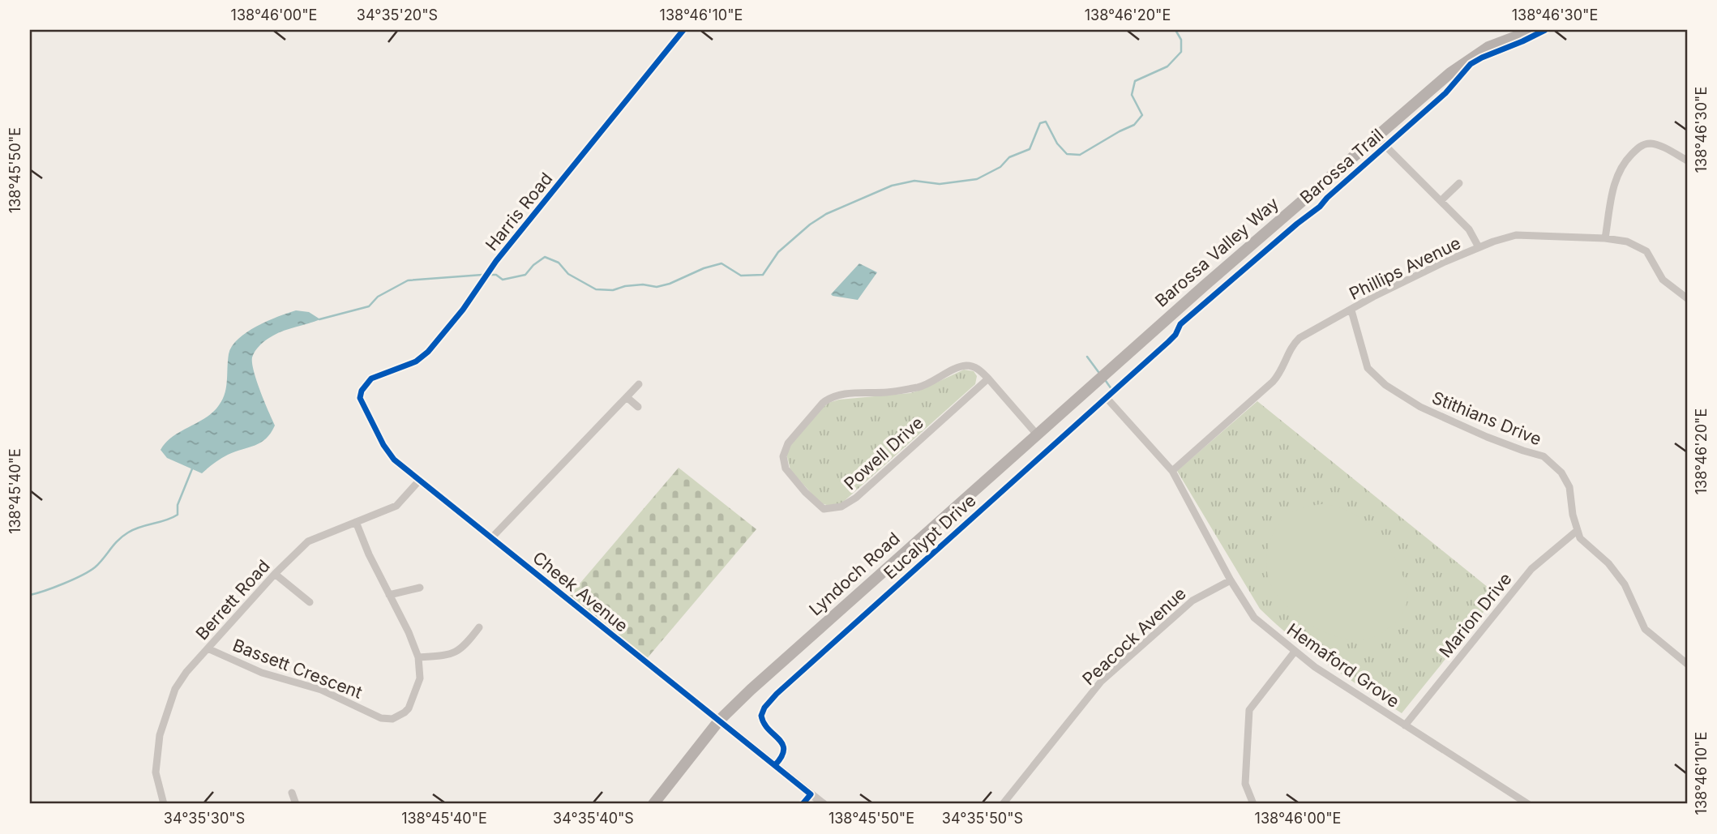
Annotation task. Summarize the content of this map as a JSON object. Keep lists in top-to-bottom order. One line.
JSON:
{"streets":{"main road":["Barossa Valley Way","Lyndoch Road"],"street":["Harris Road","Phillips Avenue","Stithians Drive","Powell Drive","Eucalypt Drive","Cheek Avenue","Berrett Road","Marion Drive","Peacock Avenue","Hemaford Grove","Bassett Crescent"],"cycle path":["Barossa Trail"]},"crossings":[["Harris Road","Cheek Avenue"],["Barossa Valley Way","Lyndoch Road"],["Phillips Avenue","Stithians Drive"],["Phillips Avenue","Hemaford Grove"],["Stithians Drive","Marion Drive"],["Powell Drive","Lyndoch Road"],["Eucalypt Drive","Cheek Avenue"],["Eucalypt Drive","Hemaford Grove"],["Lyndoch Road","Cheek Avenue"],["Cheek Avenue","Berrett Road"],["Berrett Road","Bassett Crescent"],["Marion Drive","Hemaford Grove"],["Peacock Avenue","Hemaford Grove"]],"coordinates":["138°46'00\"E","34°35'20\"S","138°46'10\"E","138°46'20\"E","138°46'30\"E","138°45'50\"E","138°45'40\"E","34°35'30\"S","34°35'40\"S","34°35'50\"S"]}
